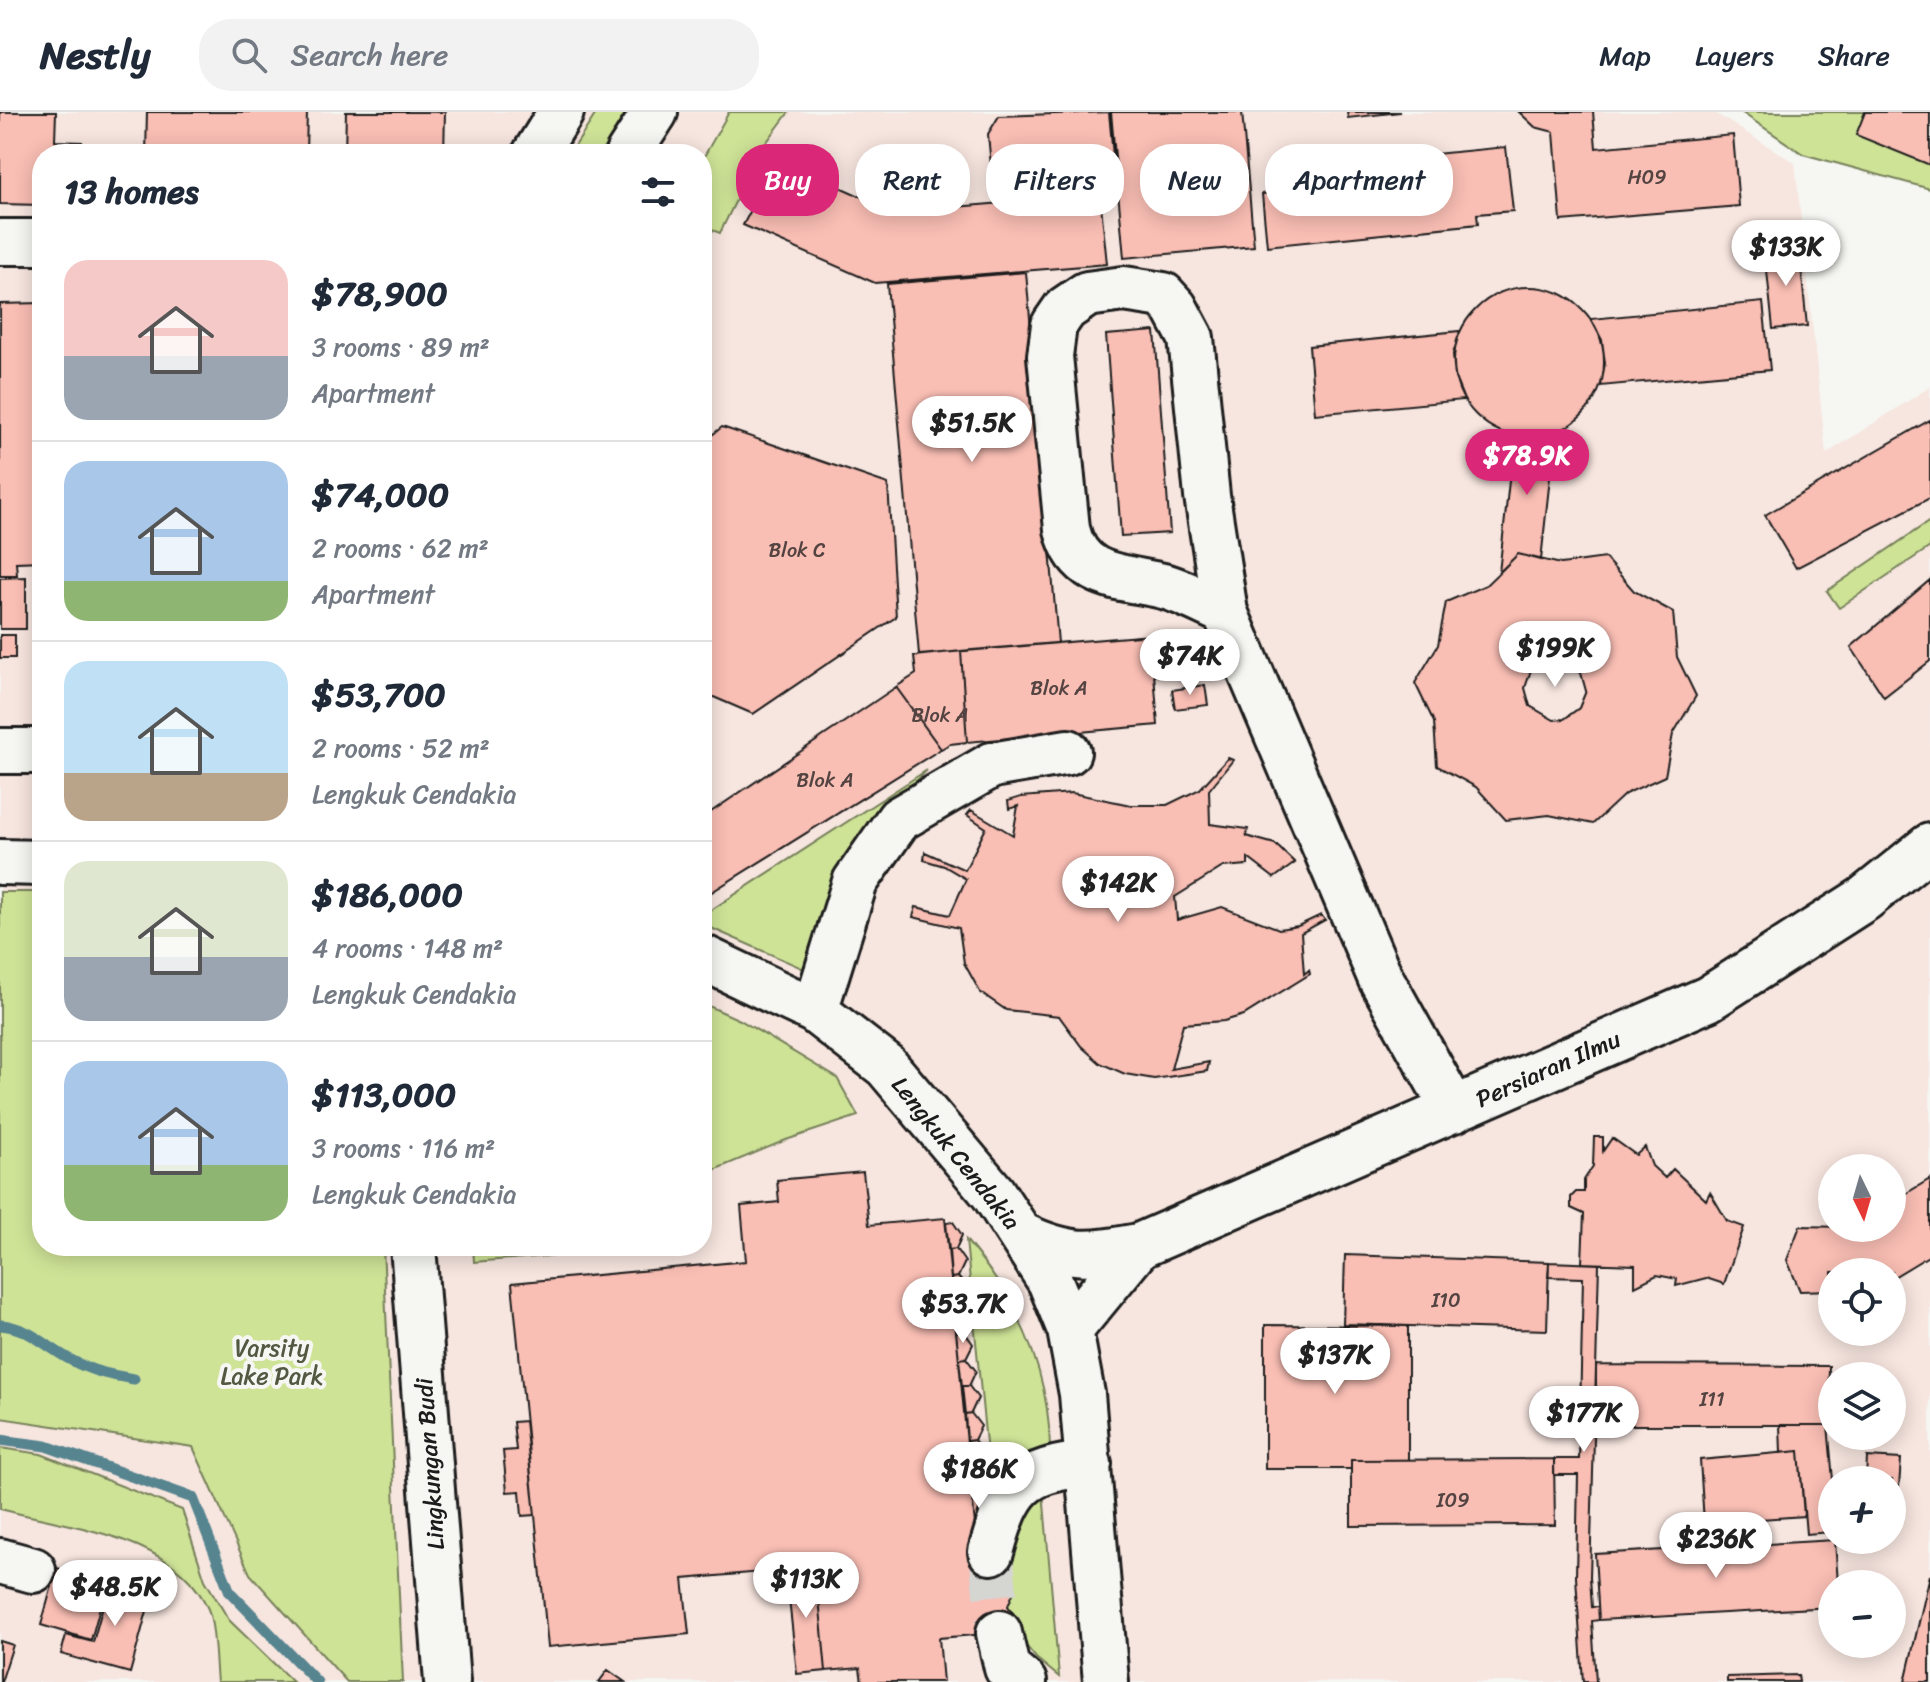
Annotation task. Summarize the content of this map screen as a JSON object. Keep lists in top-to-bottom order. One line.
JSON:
{"streets":{"street":["Persiaran Ilmu","Lengkuk Cendakia","Lingkungan Budi"]},"crossings":[["Persiaran Ilmu","Lengkuk Cendakia"]],"parks":["Varsity Lake Park"],"house_numbers":["H09","Blok C","Blok A","Blok A","Blok A","I10","I11","I09"],"north":"bottom","page":{"header":"Nestly","search":"Search here","nav":["Map","Layers","Share"],"chip":["Buy","Rent","Filters","New","Apartment"],"heading":"13 homes","price":["$133K","$51.5K","$78.9K","$199K","$74K","$142K","$53.7K","$137K","$177K","$186K","$236K","$113K","$48.5K"],"list":[{"name":"$78,900","note":"3 rooms · 89 m² · Apartment"},{"name":"$74,000","note":"2 rooms · 62 m² · Apartment"},{"name":"$53,700","note":"2 rooms · 52 m² · Lengkuk Cendakia"},{"name":"$186,000","note":"4 rooms · 148 m² · Lengkuk Cendakia"},{"name":"$113,000","note":"3 rooms · 116 m² · Lengkuk Cendakia"}],"map_buttons":["+","−"]}}
